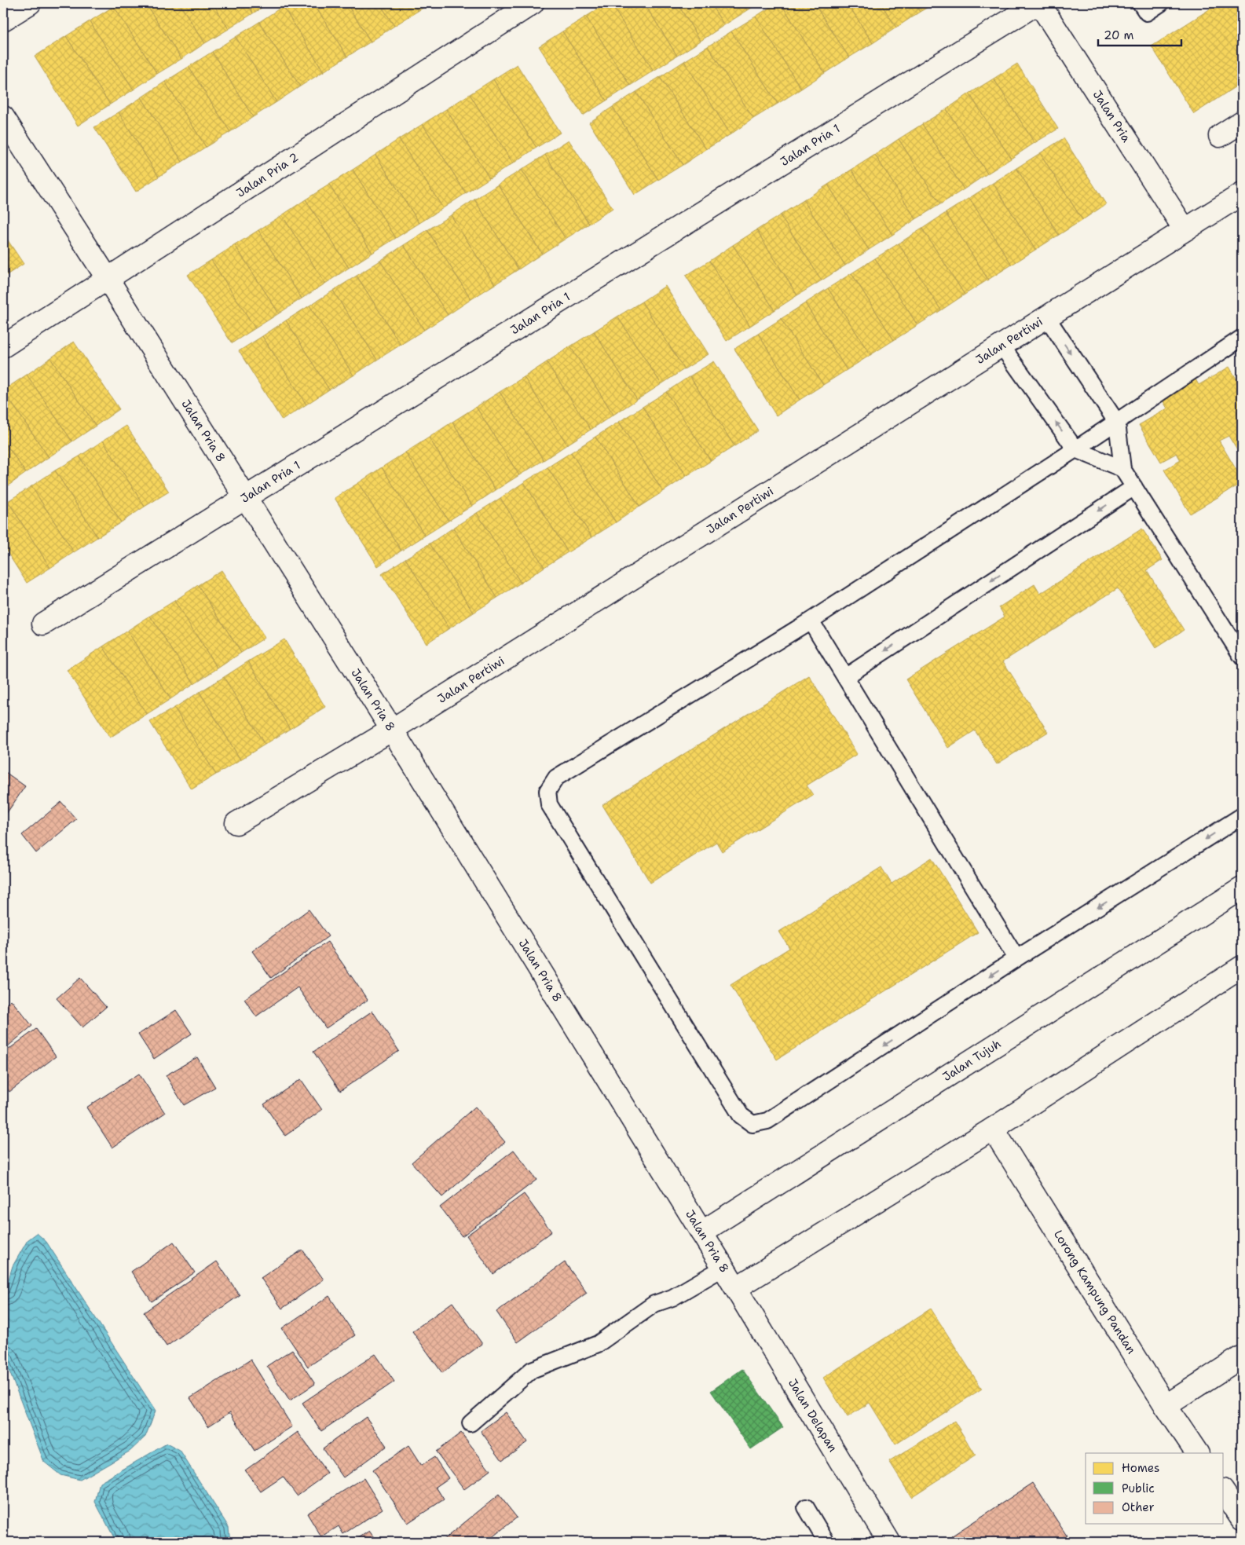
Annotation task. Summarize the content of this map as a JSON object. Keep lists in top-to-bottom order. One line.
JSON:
{"streets":{"street":["Jalan Pria","Jalan Pria 1","Jalan Pria 2","Jalan Pertiwi","Jalan Pria 8","Jalan Tujuh","Lorong Kampung Pandan","Jalan Delapan"]},"crossings":[["Jalan Pria","Jalan Pria 1"],["Jalan Pria","Jalan Pertiwi"],["Jalan Pria 1","Jalan Pria 8"],["Jalan Pria 2","Jalan Pria 8"],["Jalan Pertiwi","Jalan Pria 8"],["Jalan Pria 8","Jalan Tujuh"],["Jalan Pria 8","Jalan Delapan"]],"legend":["Homes","Public","Other"],"scale_bar":"20 m"}
